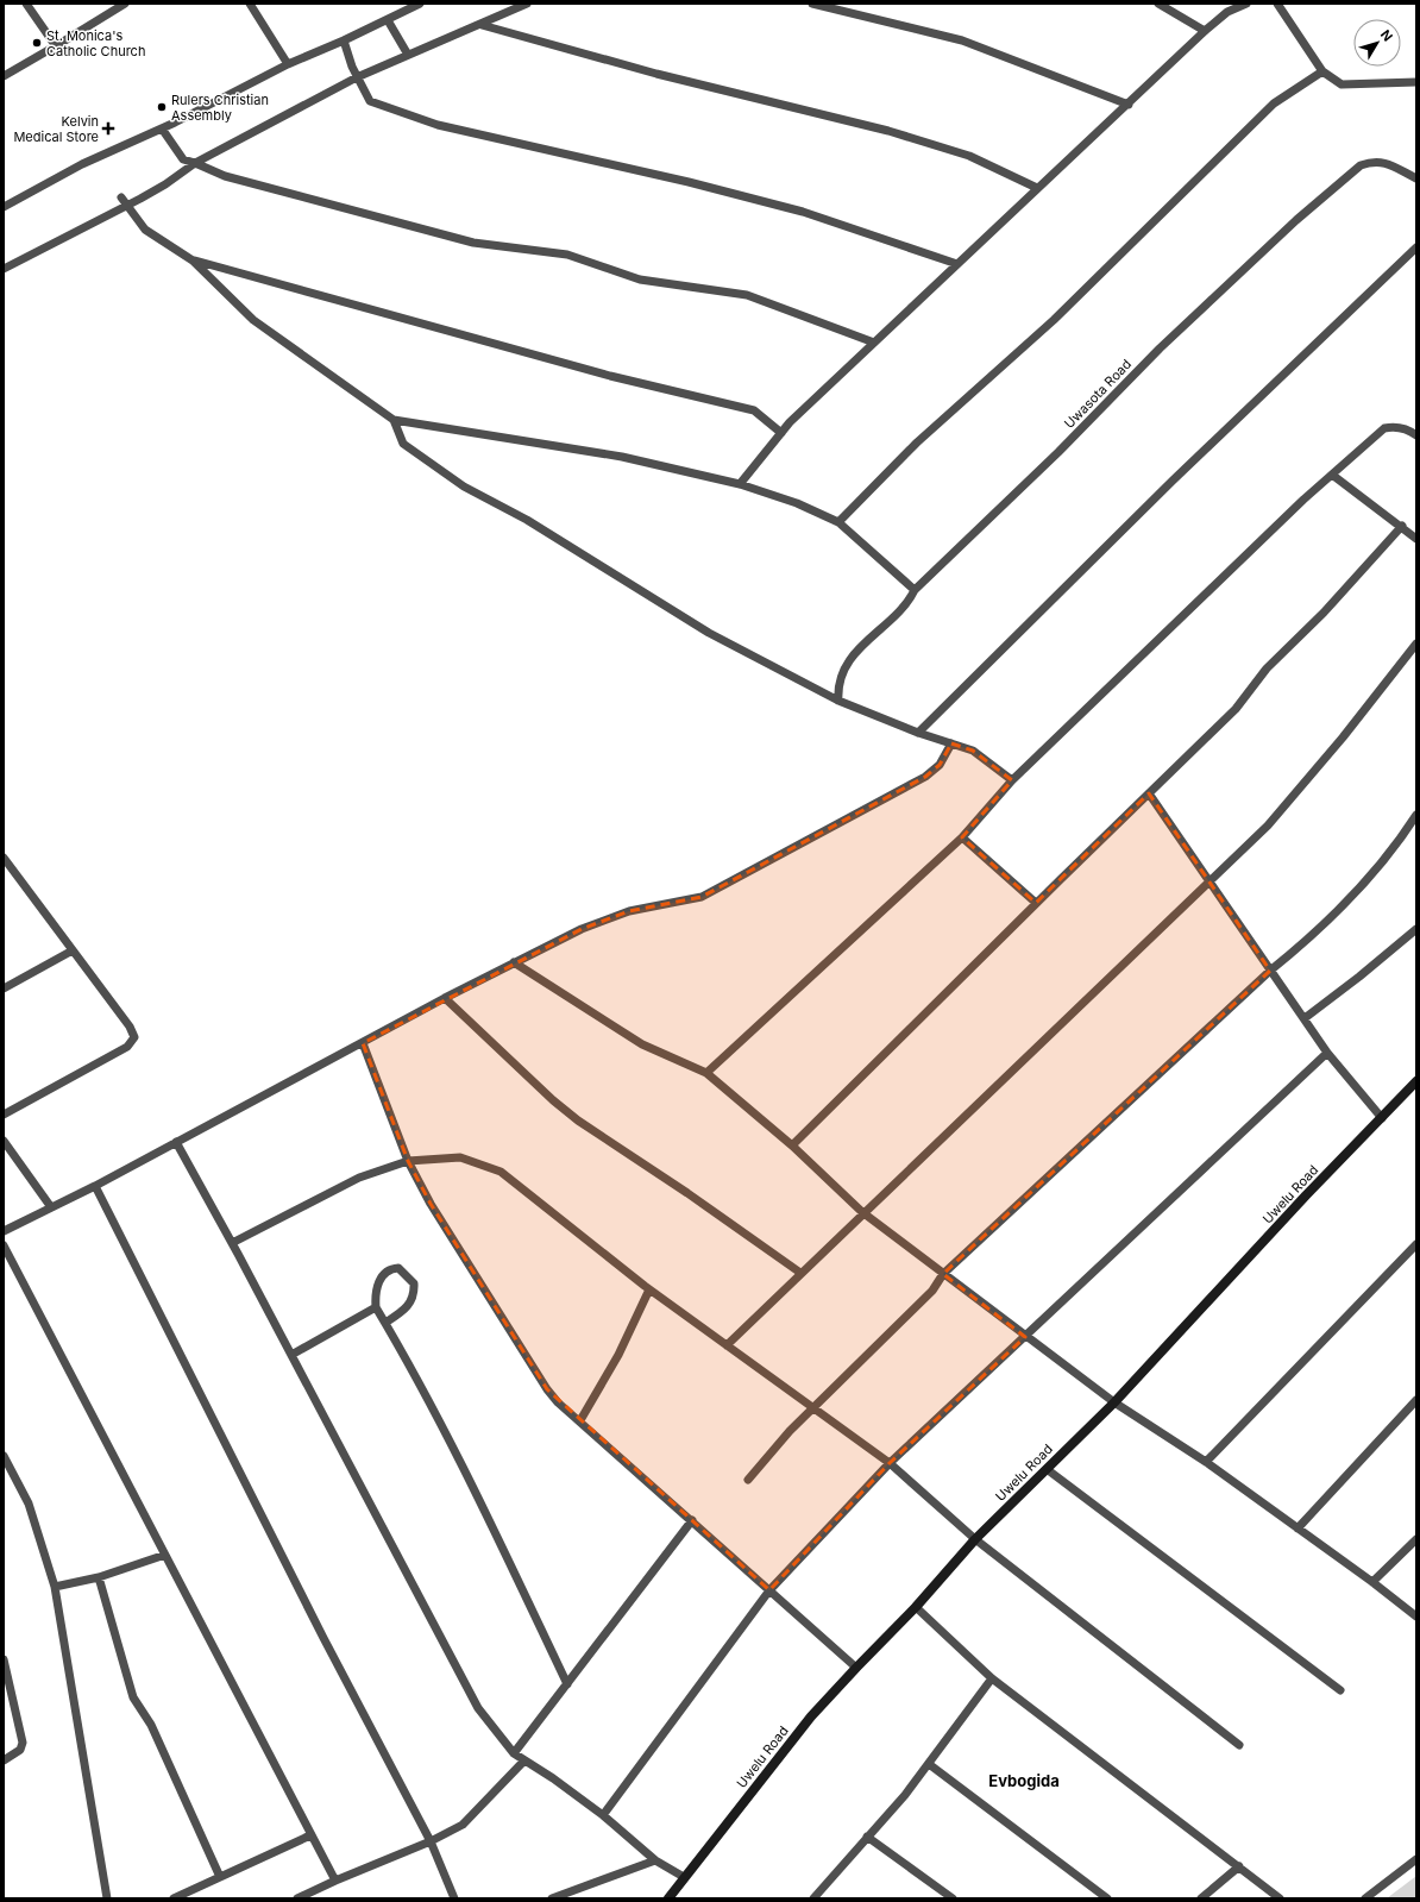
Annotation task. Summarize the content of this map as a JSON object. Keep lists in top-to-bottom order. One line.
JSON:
{"streets":{"street":["Uwasota Road","Uwelu Road"]},"districts":["Evbogida"],"places":{"other":["St. Monica's Catholic Church","Rulers Christian Assembly"],"health":["Kelvin Medical Store"]},"north":"top right"}
